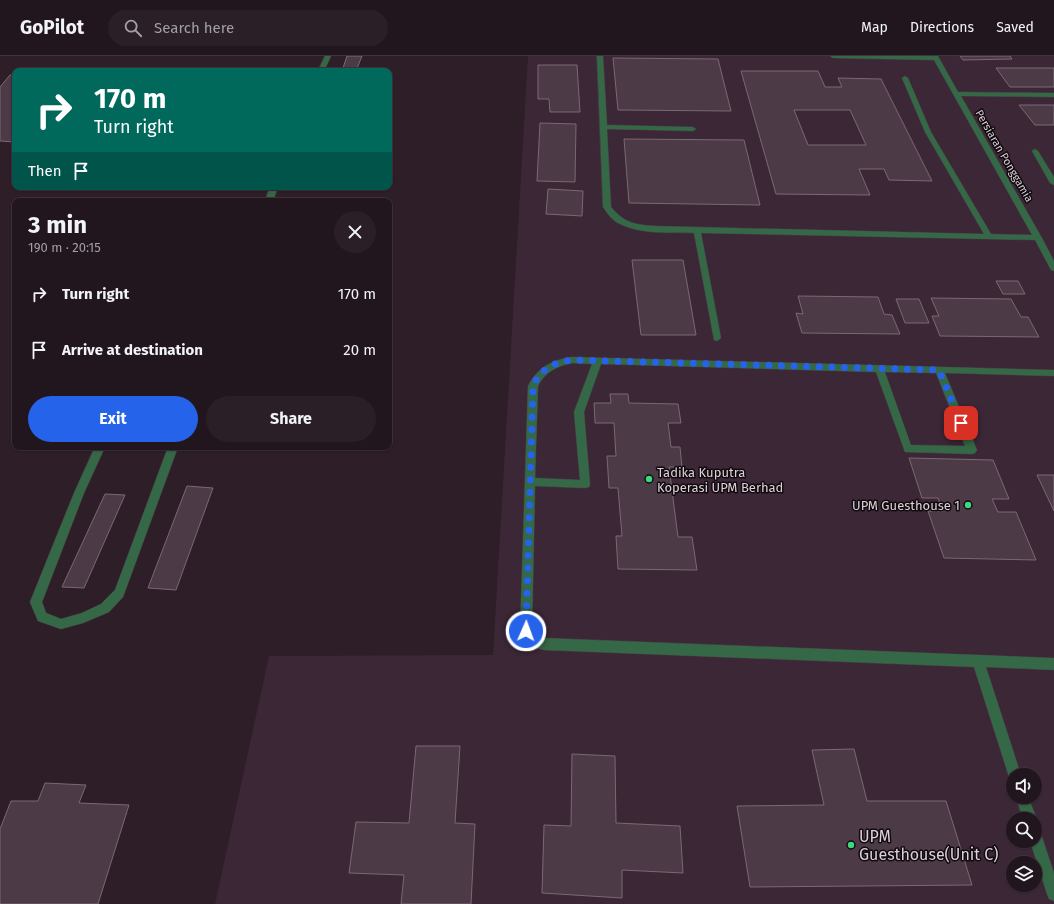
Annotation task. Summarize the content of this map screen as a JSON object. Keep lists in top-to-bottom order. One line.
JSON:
{"streets":{"street":["Persiaran Ponggamia"]},"places":["Tadika Kuputra Koperasi UPM Berhad","UPM Guesthouse 1","UPM Guesthouse(Unit C)"],"page":{"header":"GoPilot","search":"Search here","nav":["Map","Directions","Saved"],"turn":["170 m","Turn right"],"then":"Then","heading":["3 min","190 m · 20:15"],"list":[{"name":"Turn right","value":"170 m"},{"name":"Arrive at destination","value":"20 m"}],"buttons":["Exit","Share"]}}
